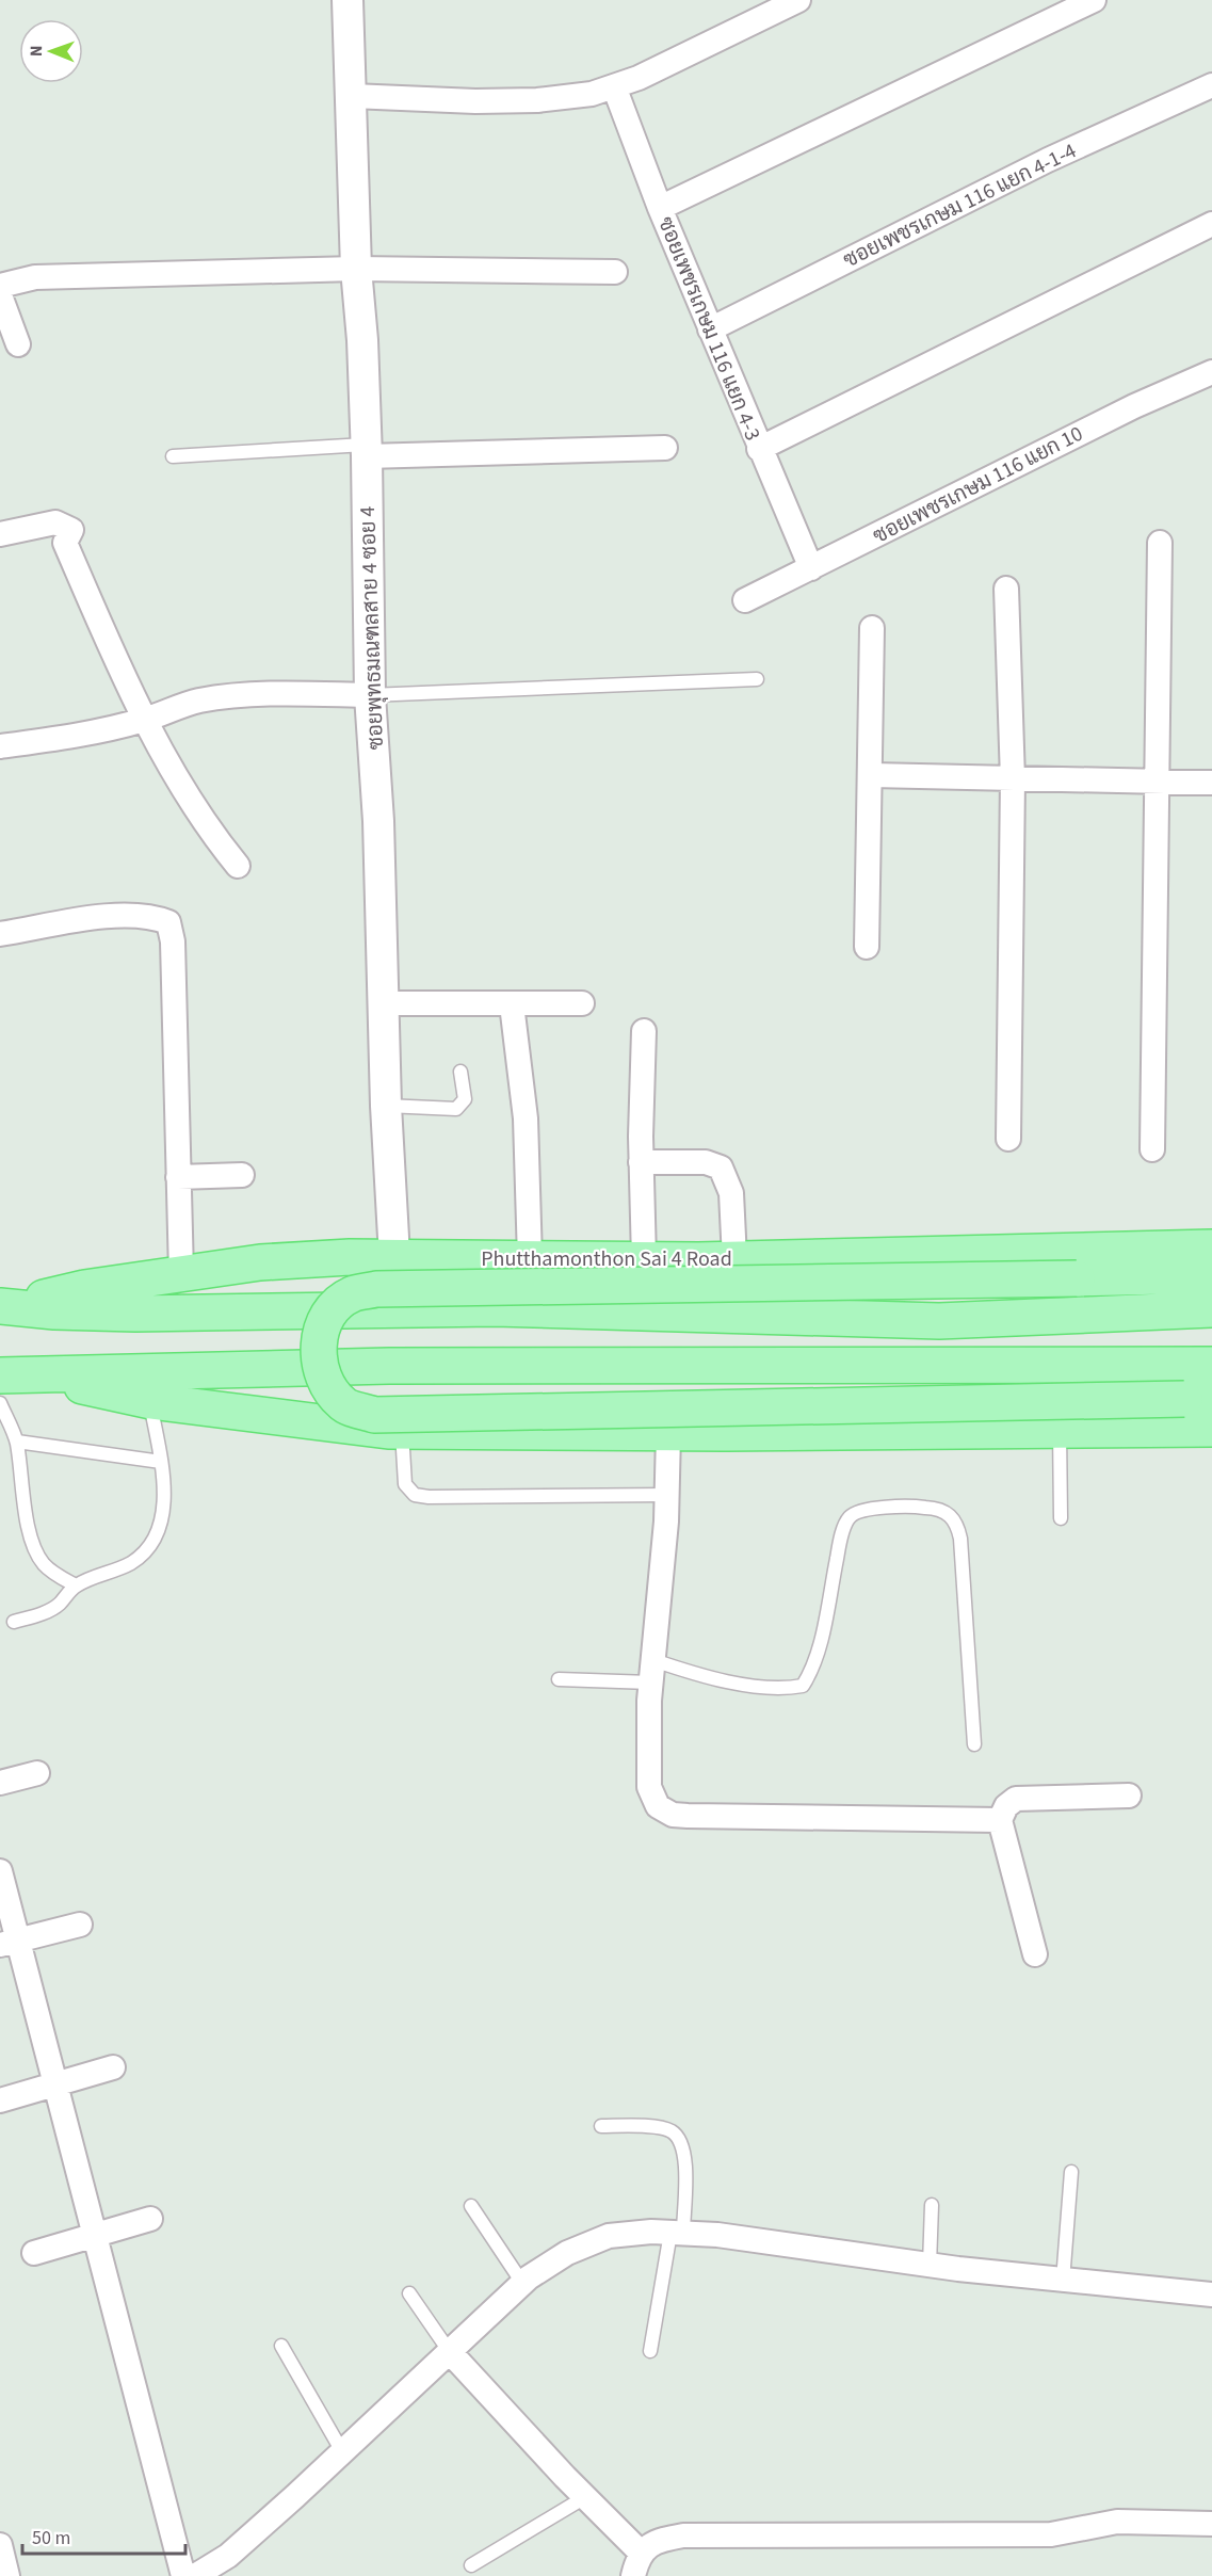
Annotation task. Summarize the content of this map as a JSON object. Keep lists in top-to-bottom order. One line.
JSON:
{"streets":{"main road":["Phutthamonthon Sai 4 Road"],"street":["ซอยเพชรเกษม 116 แยก 4-1-4","ซอยเพชรเกษม 116 แยก 4-3","ซอยเพชรเกษม 116 แยก 10","ซอยพุทธมณฑลสาย 4 ซอย 4"]},"crossings":[["ซอยเพชรเกษม 116 แยก 4-1-4","ซอยเพชรเกษม 116 แยก 4-3"],["ซอยเพชรเกษม 116 แยก 4-3","ซอยเพชรเกษม 116 แยก 10"],["ซอยพุทธมณฑลสาย 4 ซอย 4","Phutthamonthon Sai 4 Road"]],"scale_bar":"50 m","north":"left"}
